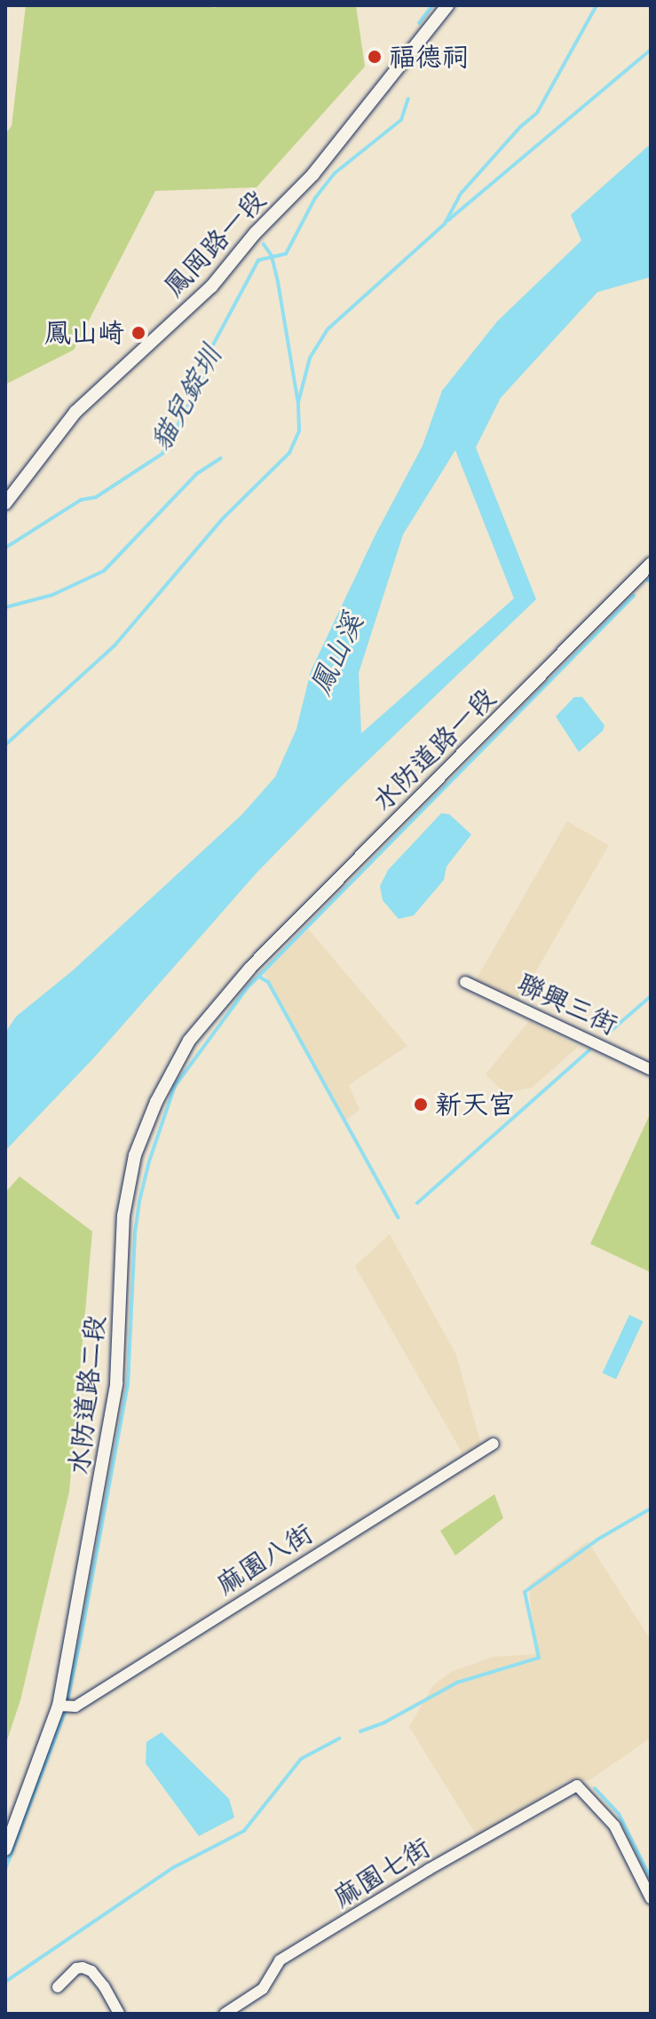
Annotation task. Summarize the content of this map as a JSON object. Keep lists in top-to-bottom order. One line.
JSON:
{"streets":{"street":["鳳岡路一段","水防道路一段","聯興三街","水防道路二段","麻園八街","麻園七街"]},"crossings":[["水防道路一段","水防道路二段"],["水防道路二段","麻園八街"]],"water":["貓兒錠圳","鳳山溪"],"places":["福德祠","鳳山崎","新天宫"]}
